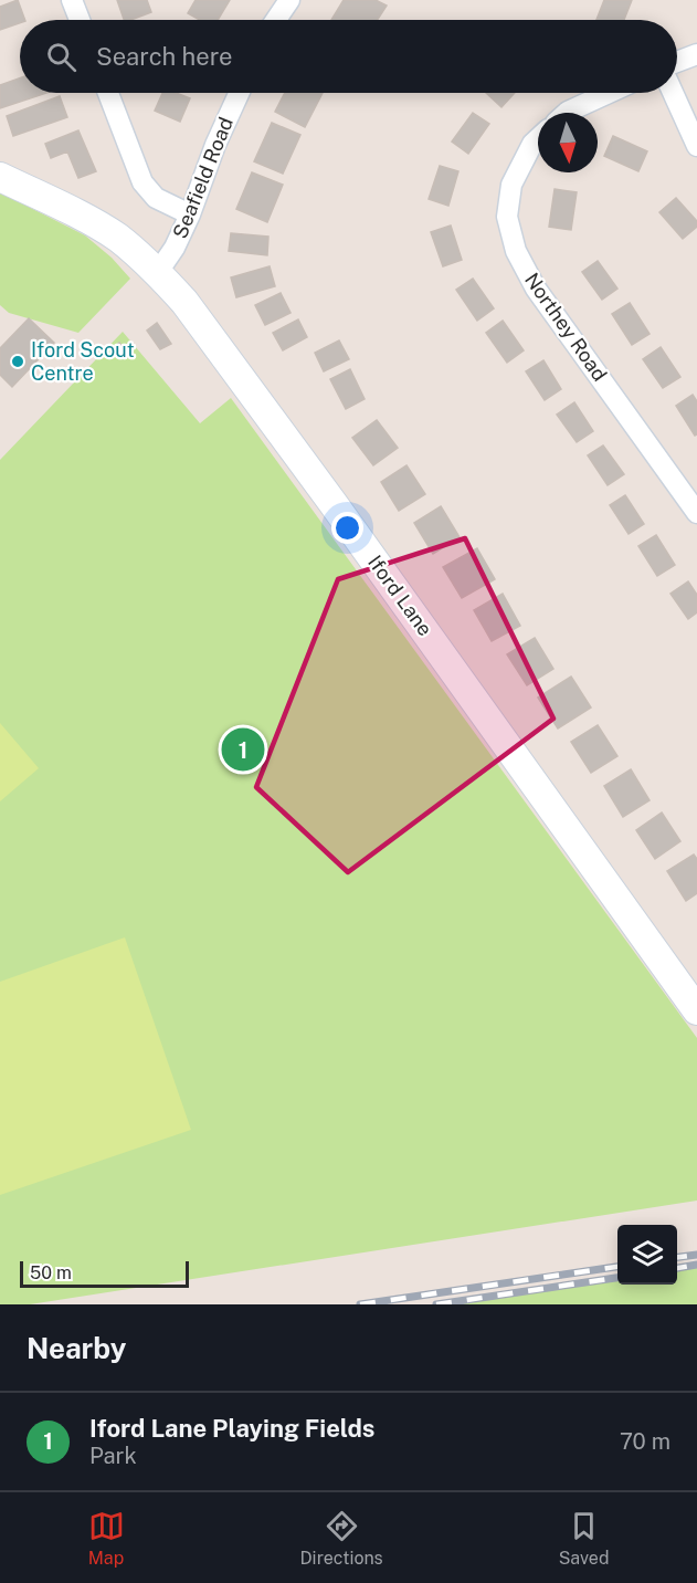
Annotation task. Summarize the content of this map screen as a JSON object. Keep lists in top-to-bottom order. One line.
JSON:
{"streets":{"street":["Seafield Road","Northey Road","Iford Lane"]},"crossings":[["Seafield Road","Iford Lane"]],"places":["Iford Scout Centre"],"scale_bar":"50 m","north":"bottom","page":{"search":"Search here","pins":"1","scale":"50 m","heading":"Nearby","list":[{"mark":"1","name":"Iford Lane Playing Fields","note":"Park","value":"70 m"}],"nav":["Map","Directions","Saved"]}}
